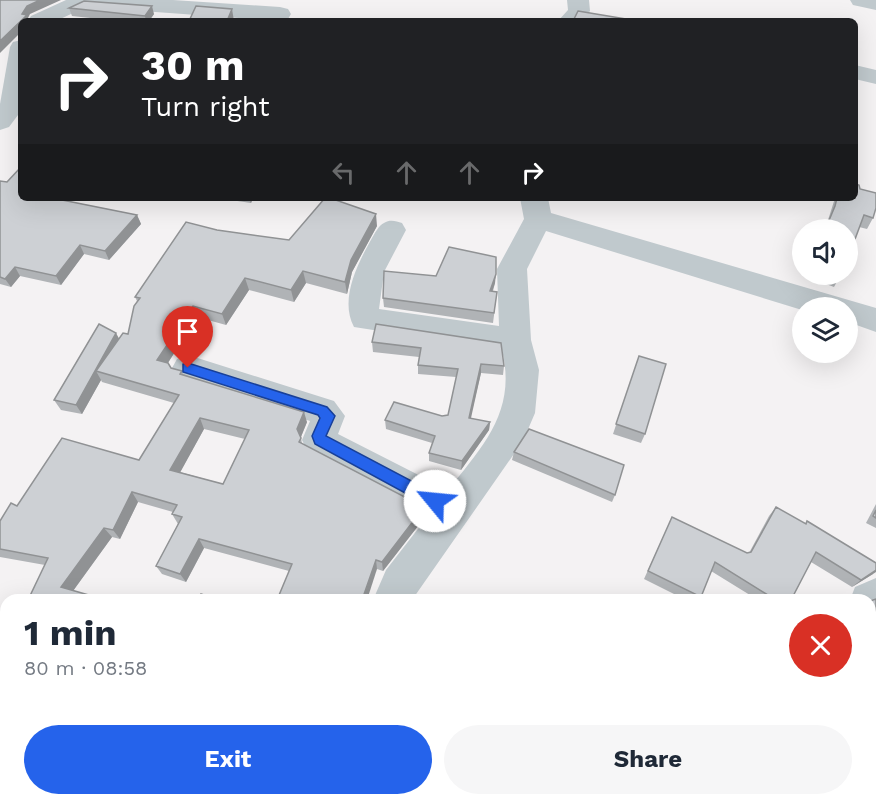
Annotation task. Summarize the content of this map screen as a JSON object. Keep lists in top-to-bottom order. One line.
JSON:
{"page":{"turn":["30 m","Turn right"],"heading":["1 min","80 m · 08:58"],"buttons":["Exit","Share"]}}
